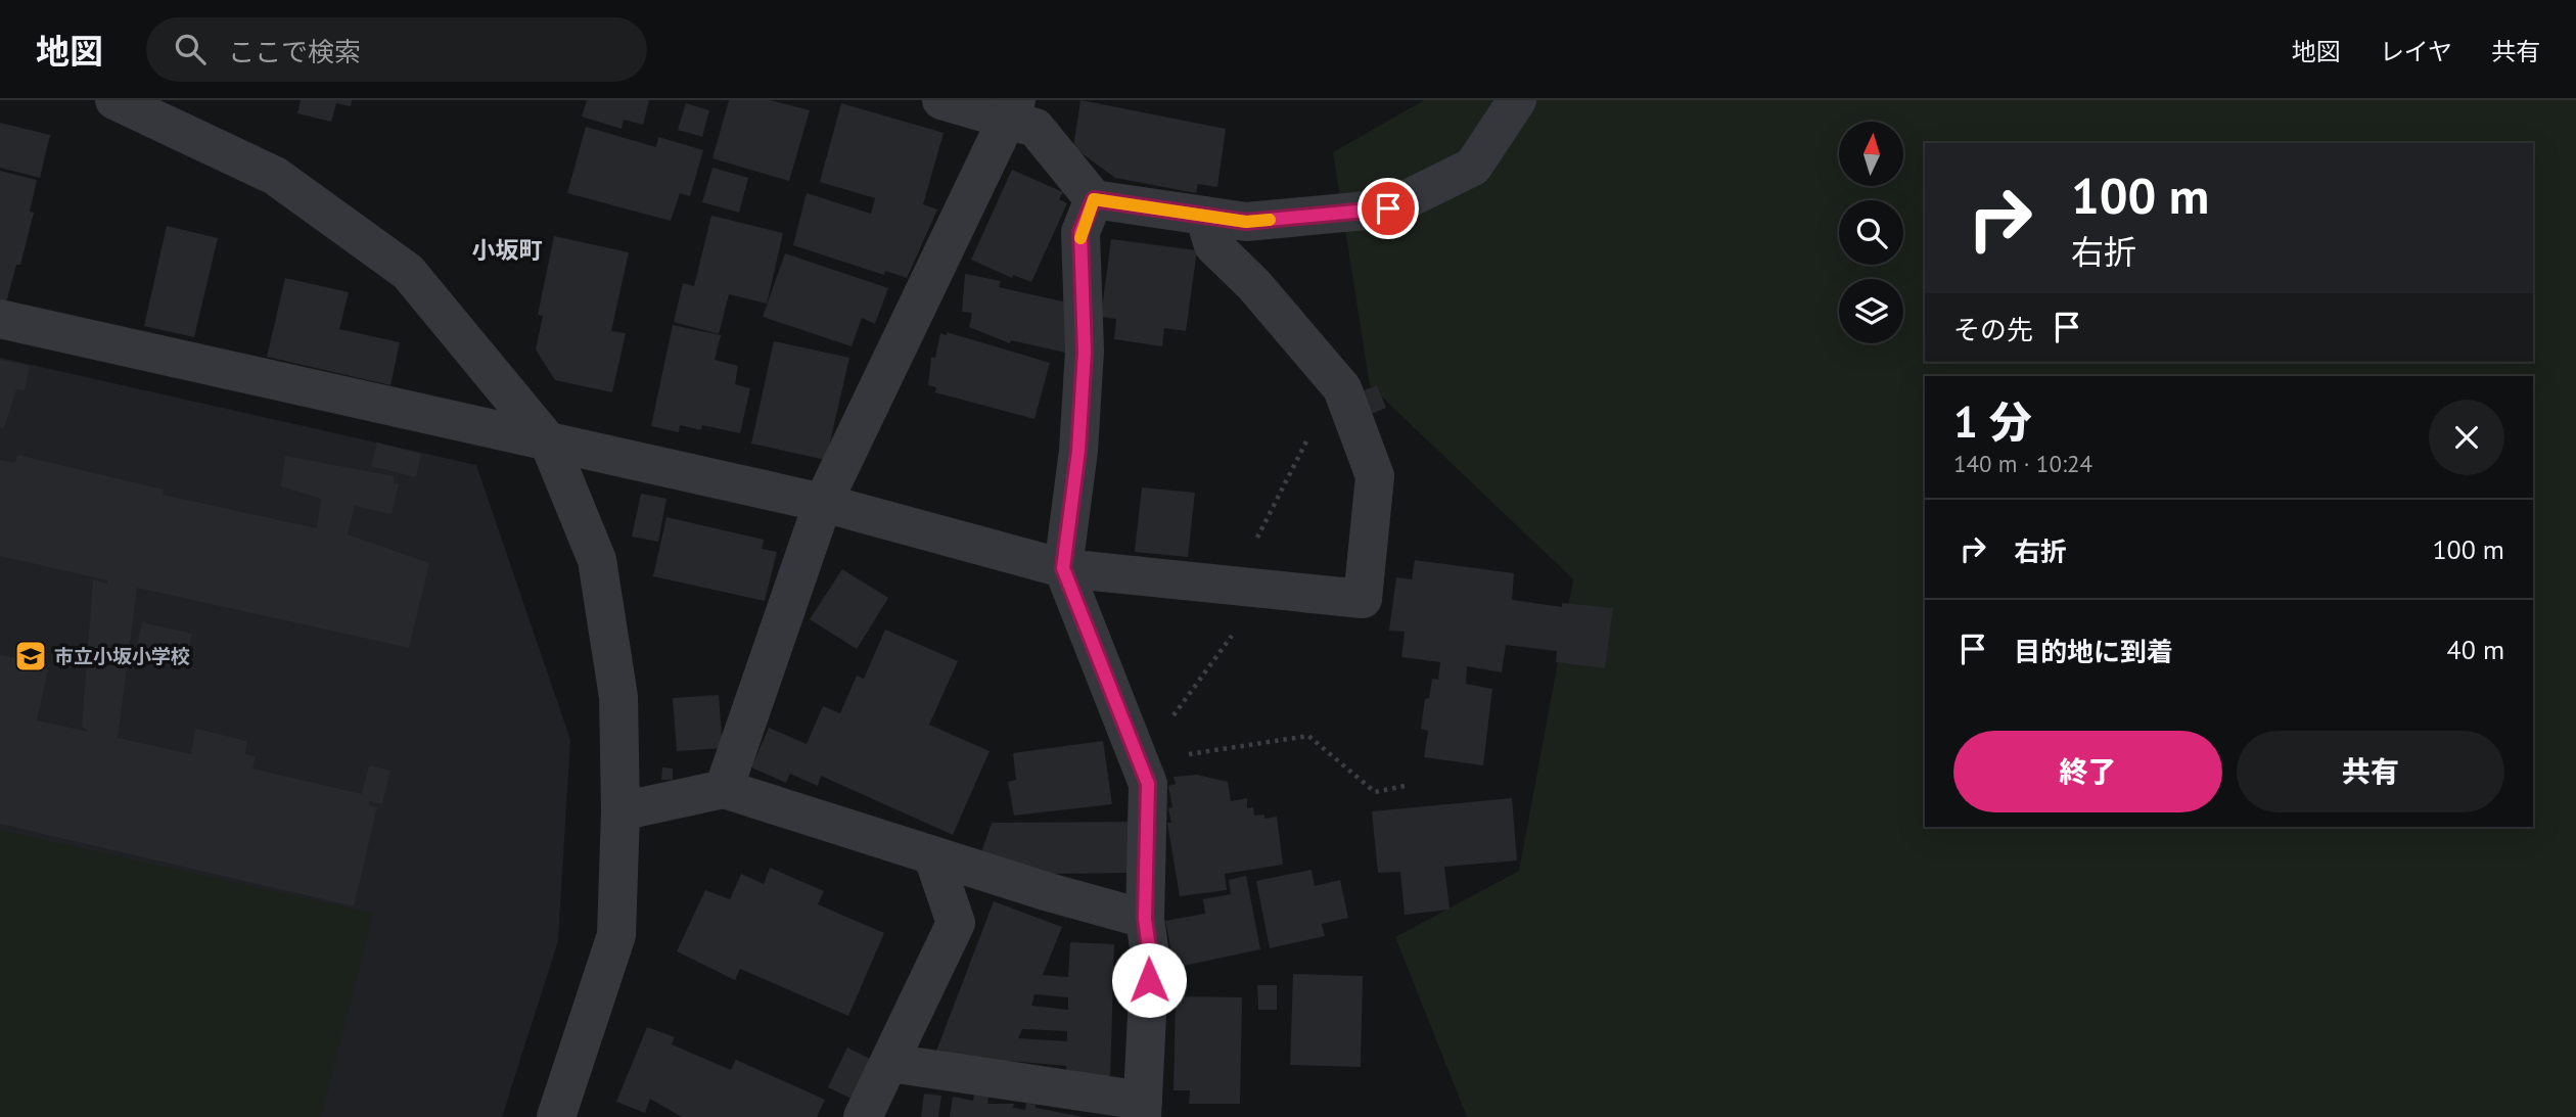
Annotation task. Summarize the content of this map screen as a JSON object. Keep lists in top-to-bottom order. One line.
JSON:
{"districts":["小坂町"],"places":{"school or university":["市立小坂小学校"]},"north":"top","page":{"header":"地図","search":"ここで検索","nav":["地図","レイヤ","共有"],"turn":["100 m","右折"],"then":"その先","heading":["1 分","140 m · 10:24"],"list":[{"name":"右折","value":"100 m"},{"name":"目的地に到着","value":"40 m"}],"buttons":["終了","共有"]}}
